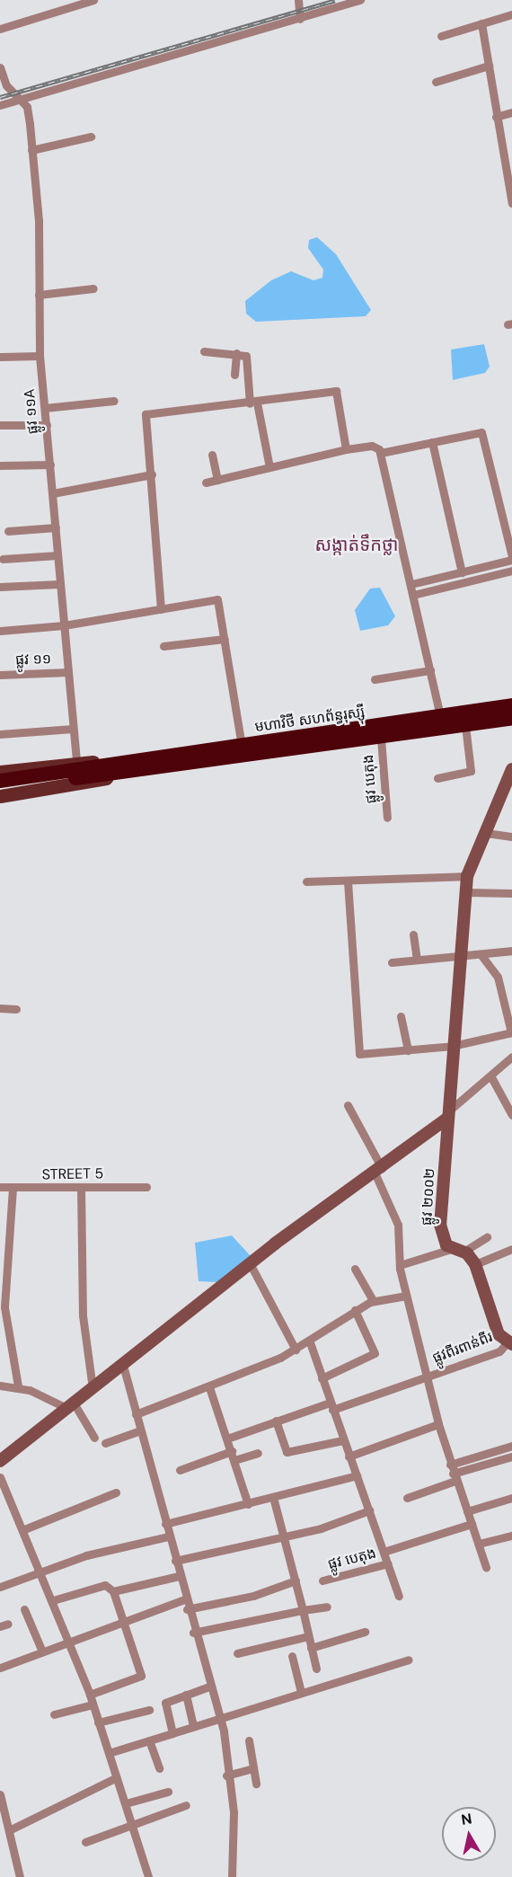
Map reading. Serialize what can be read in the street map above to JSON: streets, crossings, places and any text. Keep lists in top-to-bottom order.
{
  "streets": {
    "highway": ["មហាវិថី សហព័ន្ធរុស្ស៊ី"],
    "street": [
      "ផ្លូវ ១១A",
      "ផ្លូវ ១១",
      "ផ្លូវ បេតុង",
      "STREET 5",
      "ផ្លូវ ២០០២",
      "ផ្លូវពីរពាន់ពីរ"
    ]
  },
  "crossings": [
    ["ផ្លូវ ១១A", "ផ្លូវ ១១"],
    ["ផ្លូវ ១១A", "មហាវិថី សហព័ន្ធរុស្ស៊ី"],
    ["មហាវិថី សហព័ន្ធរុស្ស៊ី", "ផ្លូវ បេតុង"]
  ],
  "districts": ["សង្កាត់ទឹកថ្លា"],
  "north": "top"
}
